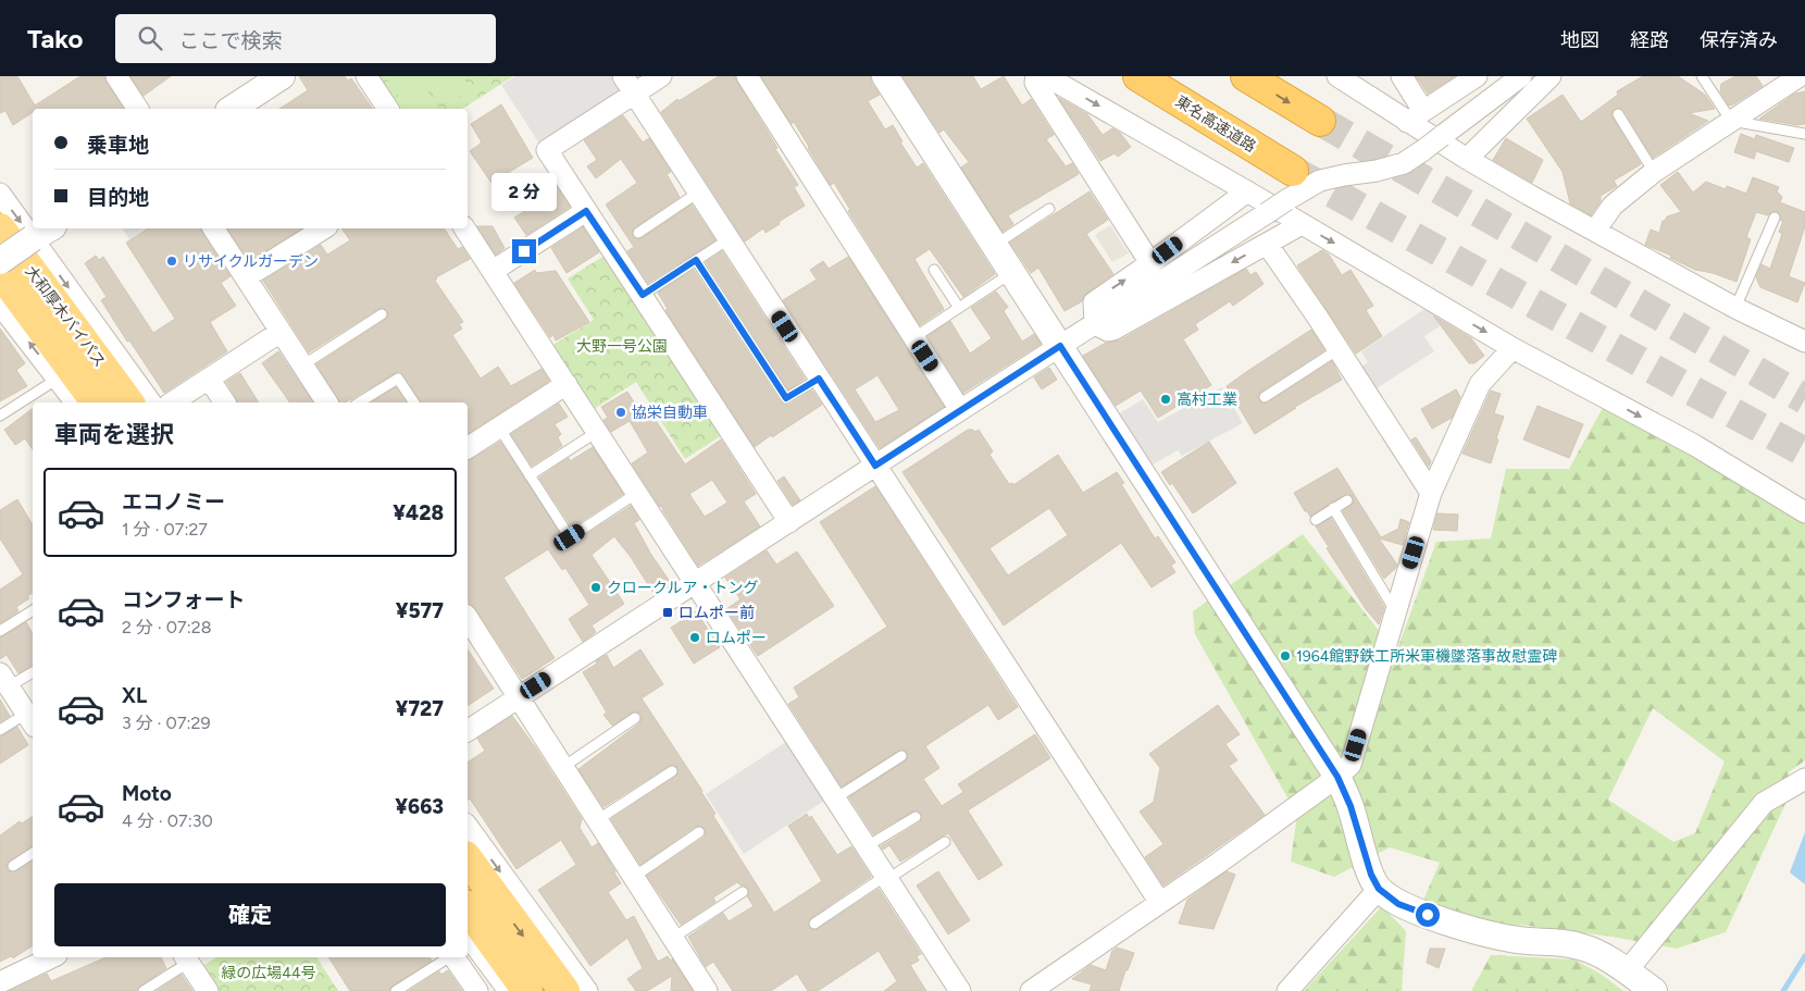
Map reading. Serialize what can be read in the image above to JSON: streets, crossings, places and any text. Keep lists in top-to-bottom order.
{
  "streets": {
    "highway": ["東名高速道路", "大和厚木バイパス"]
  },
  "parks": ["大野一号公園", "緑の広場44号"],
  "places": {
    "other": [
      "リサイクルガーデン",
      "高村工業",
      "協栄自動車",
      "クロークルア・トング",
      "ロムポー",
      "1964館野鉄工所米軍機墜落事故慰霊碑"
    ],
    "transit": ["ロムポー前"]
  },
  "page": {
    "header": "Tako",
    "search": "ここで検索",
    "nav": ["地図", "経路", "保存済み"],
    "banner": ["乗車地", "目的地"],
    "bubble": "2 分",
    "heading": "車両を選択",
    "list": [
      {
        "name": "エコノミー",
        "note": "1 分 · 07:27",
        "value": "¥428"
      },
      {
        "name": "コンフォート",
        "note": "2 分 · 07:28",
        "value": "¥577"
      },
      {
        "name": "XL",
        "note": "3 分 · 07:29",
        "value": "¥727"
      },
      {
        "name": "Moto",
        "note": "4 分 · 07:30",
        "value": "¥663"
      }
    ],
    "buttons": "確定"
  }
}
